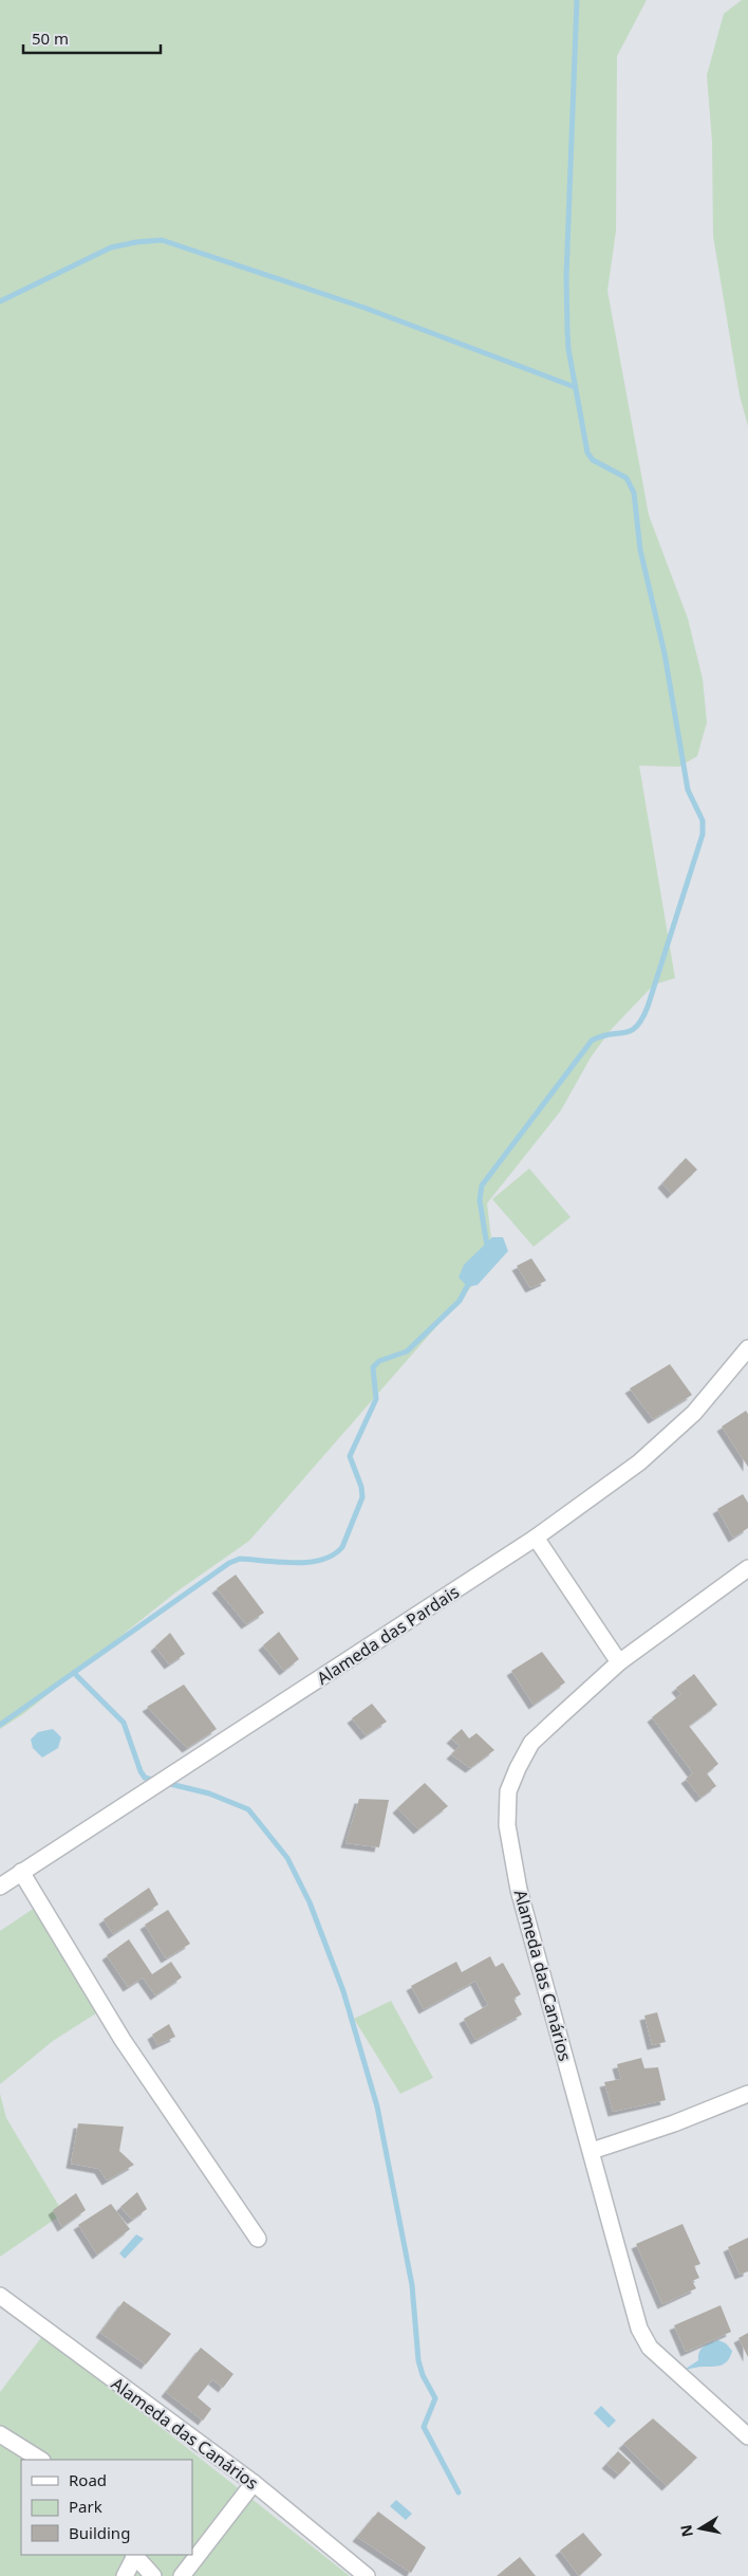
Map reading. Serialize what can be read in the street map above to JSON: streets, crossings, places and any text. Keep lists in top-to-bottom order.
{
  "streets": {
    "street": ["Alameda das Pardais", "Alameda das Canários"]
  },
  "legend": ["Road", "Park", "Building"],
  "scale_bar": "50 m",
  "north": "left"
}
